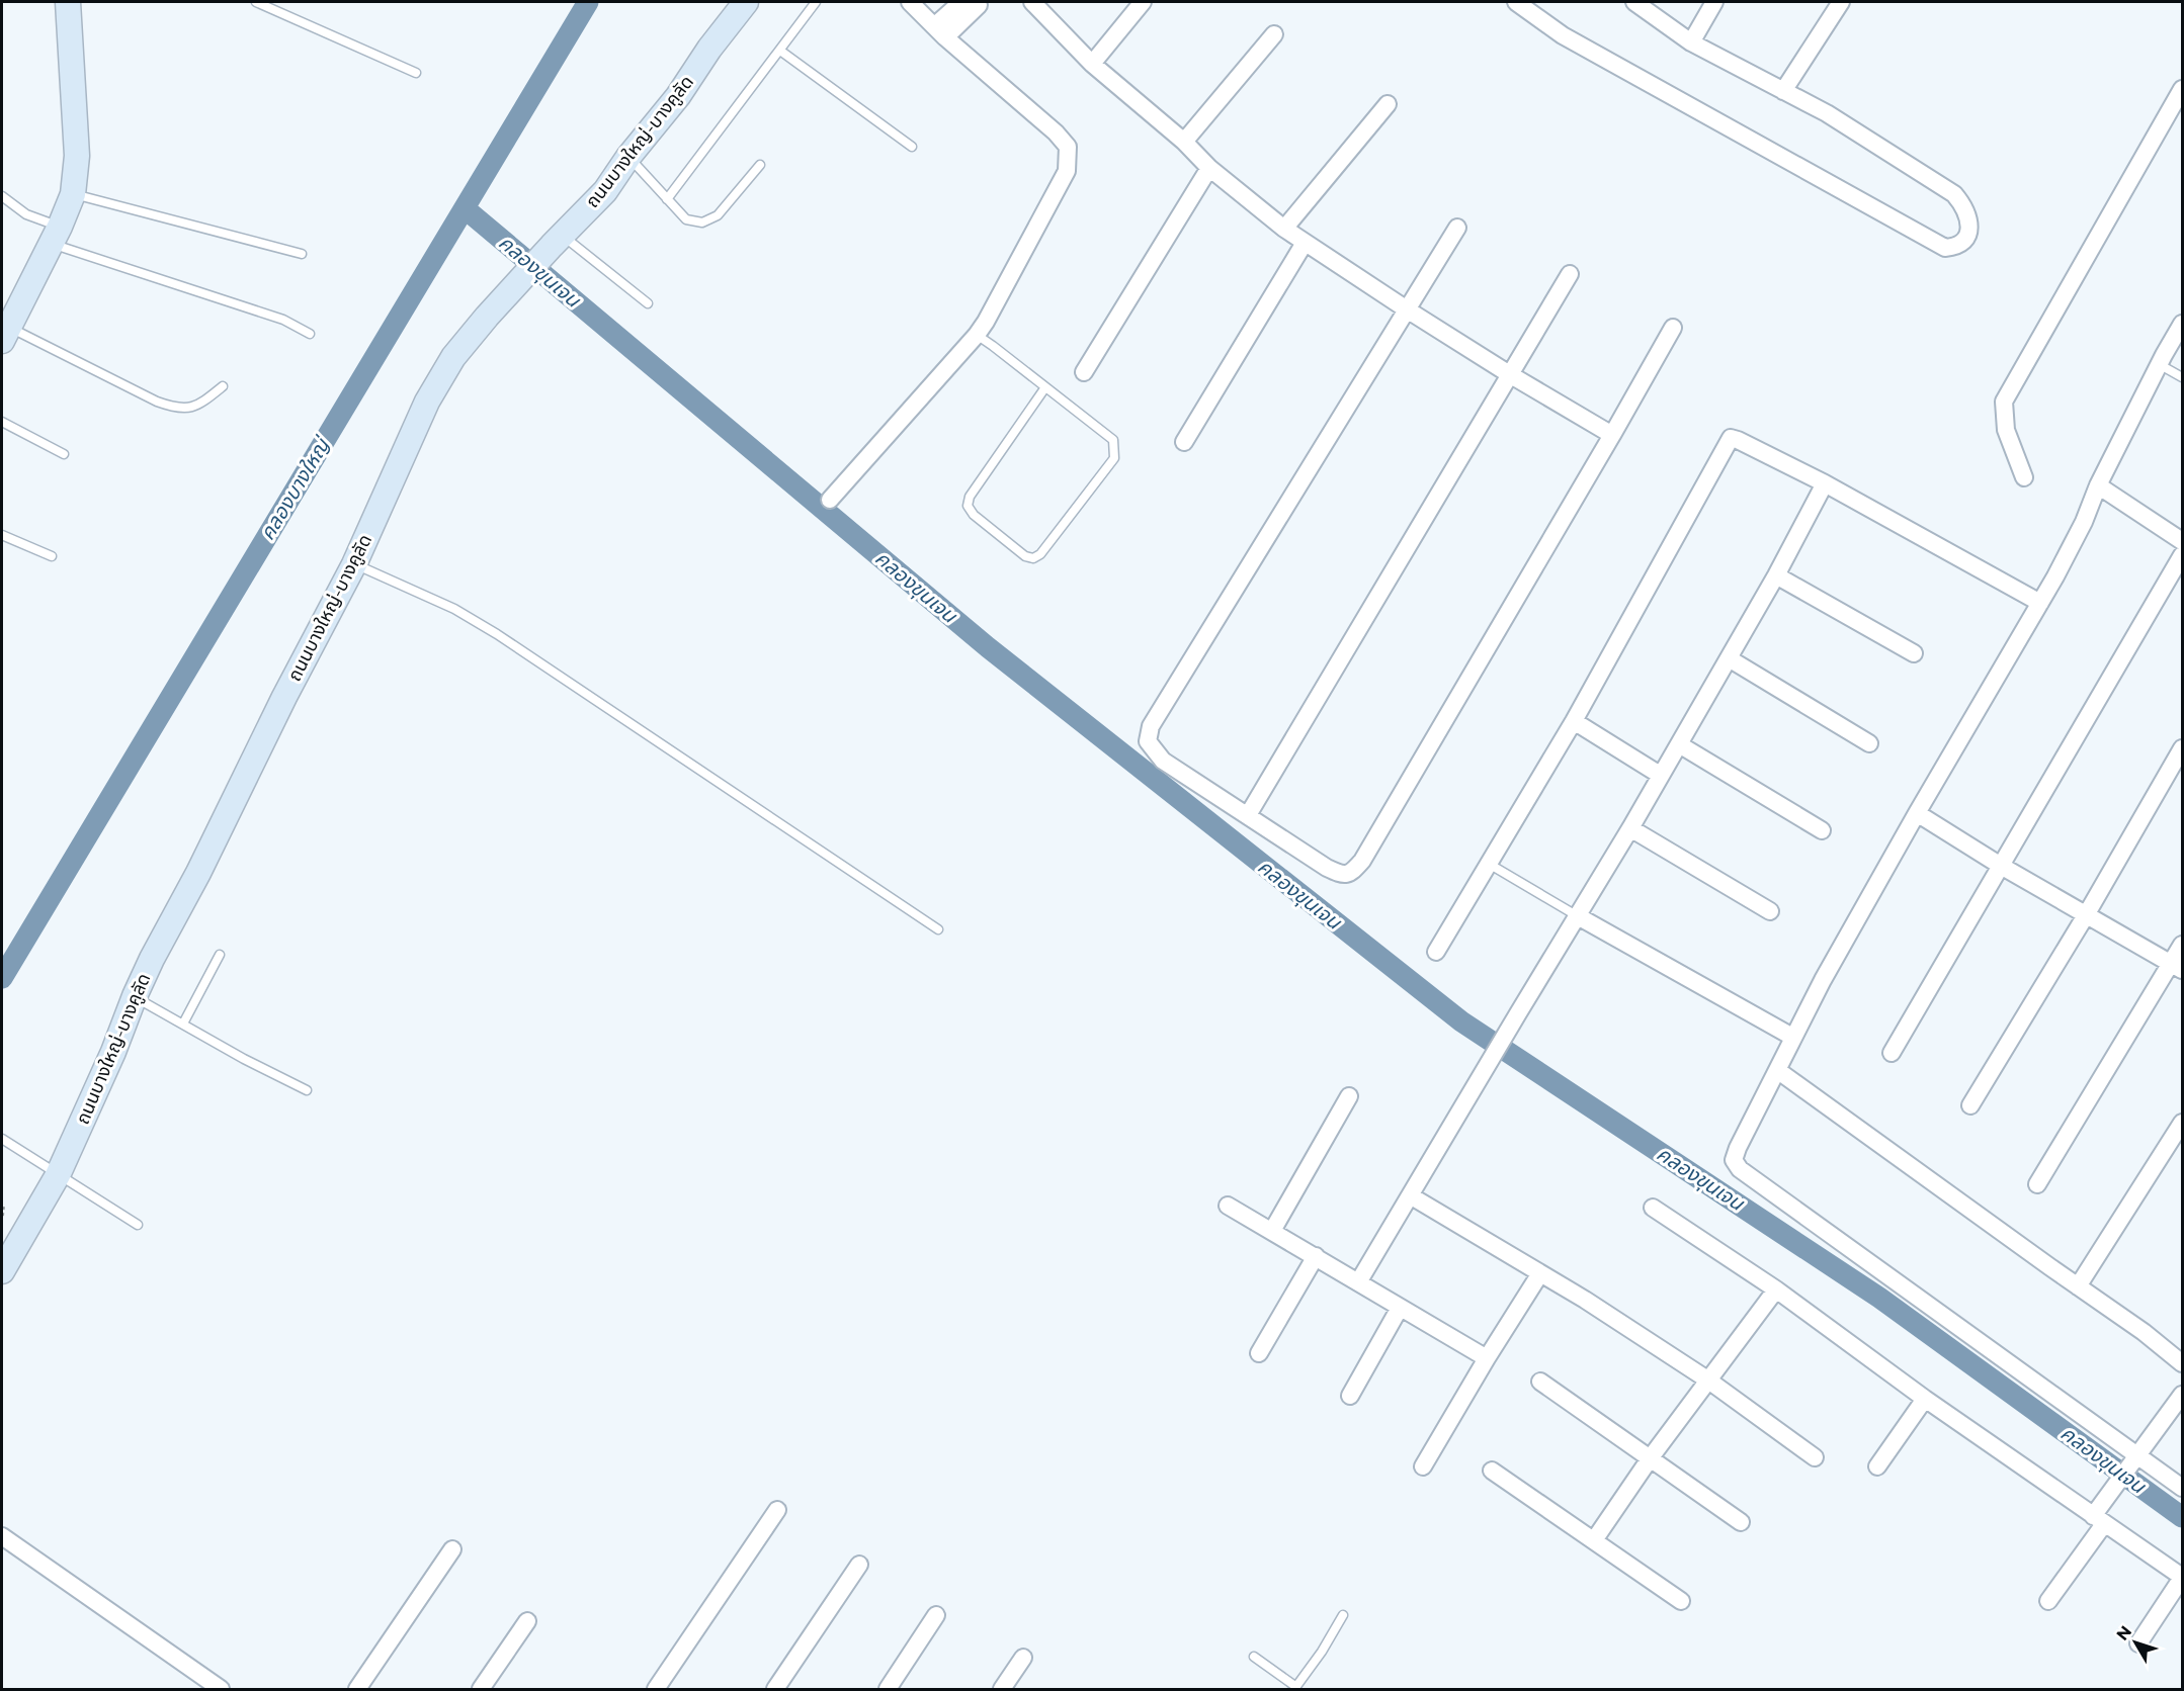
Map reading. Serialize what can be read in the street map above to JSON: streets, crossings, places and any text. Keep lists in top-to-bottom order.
{
  "streets": {
    "street": ["ถนนบางใหญ่-บางคูลัด"]
  },
  "water": ["คลองขุนเจน", "คลองบางใหญ่"],
  "north": "top left"
}
